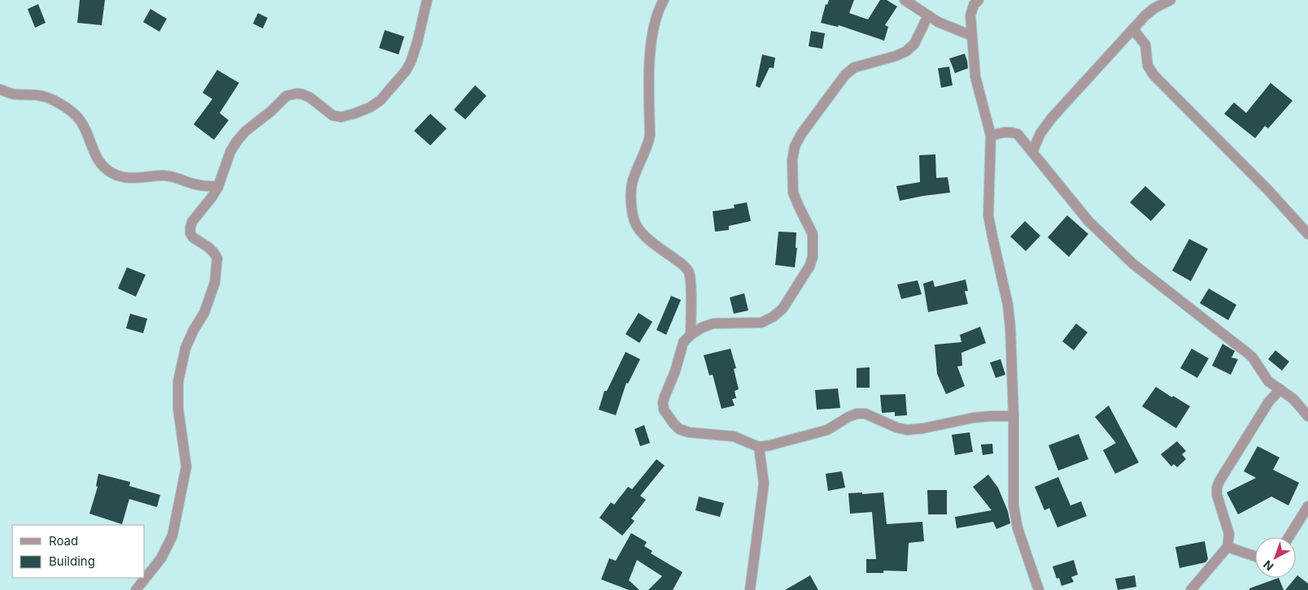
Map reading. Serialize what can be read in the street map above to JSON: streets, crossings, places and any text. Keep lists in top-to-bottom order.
{
  "legend": ["Road", "Building"],
  "north": "bottom left"
}
